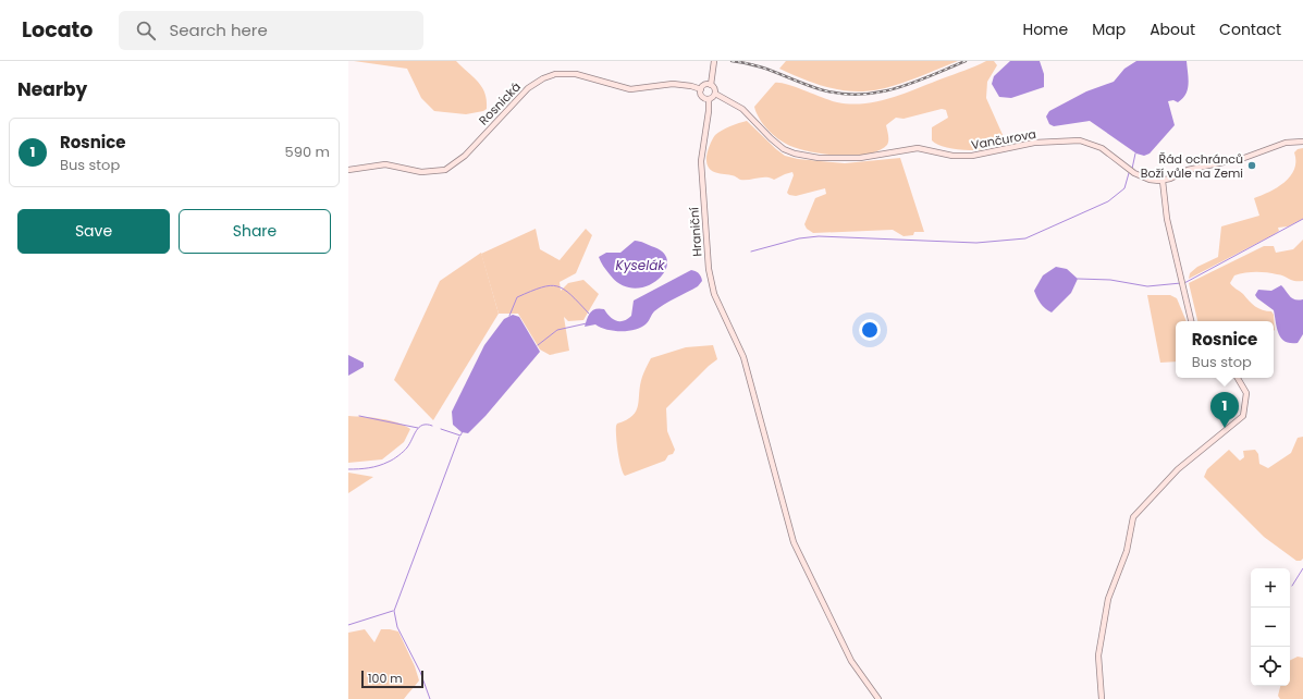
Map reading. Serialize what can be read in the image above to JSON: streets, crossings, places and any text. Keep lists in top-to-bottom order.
{
  "streets": {
    "street": ["Rosnická", "Vančurova", "Hraniční"]
  },
  "crossings": [
    ["Rosnická", "Vančurova"],
    ["Rosnická", "Hraniční"],
    ["Vančurova", "Hraniční"]
  ],
  "water": ["Kyselák"],
  "places": ["Řád ochránců Boží vůle na Zemi"],
  "scale_bar": "100 m",
  "page": {
    "header": "Locato",
    "search": "Search here",
    "nav": [
      "Home",
      "Map",
      "About",
      "Contact"
    ],
    "heading": "Nearby",
    "list": [
      {
        "mark": "1",
        "name": "Rosnice",
        "note": "Bus stop",
        "value": "590 m"
      }
    ],
    "buttons": ["Save", "Share"],
    "popup": ["Rosnice", "Bus stop"],
    "pins": "1",
    "map_buttons": ["+", "−"],
    "scale": "100 m"
  }
}
